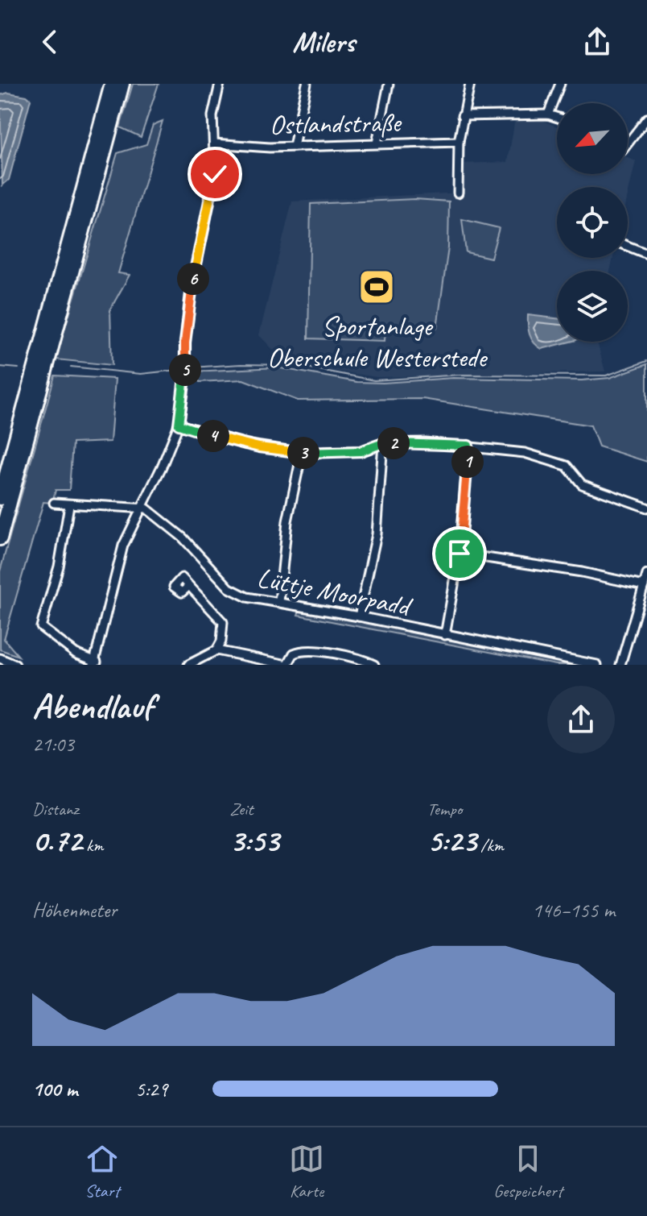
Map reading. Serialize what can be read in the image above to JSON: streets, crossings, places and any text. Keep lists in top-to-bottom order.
{
  "streets": {
    "street": ["Ostlandstraße", "Lüttje Moorpadd"]
  },
  "places": {
    "sports": ["Sportanlage Oberschule Westerstede"]
  },
  "north": "bottom left",
  "page": {
    "header": "Milers",
    "pins": [
      "6",
      "5",
      "4",
      "2",
      "3",
      "1"
    ],
    "heading": ["Abendlauf", "21:03"],
    "stats": [
      ["Distanz", "0.72 km"],
      ["Zeit", "3:53"],
      ["Tempo", "5:23 /km"]
    ],
    "chart": ["Höhenmeter", "146–155 m"],
    "list": [
      {
        "name": "100 m",
        "note": "5:29"
      }
    ],
    "tabs": ["Start", "Karte", "Gespeichert"]
  }
}
